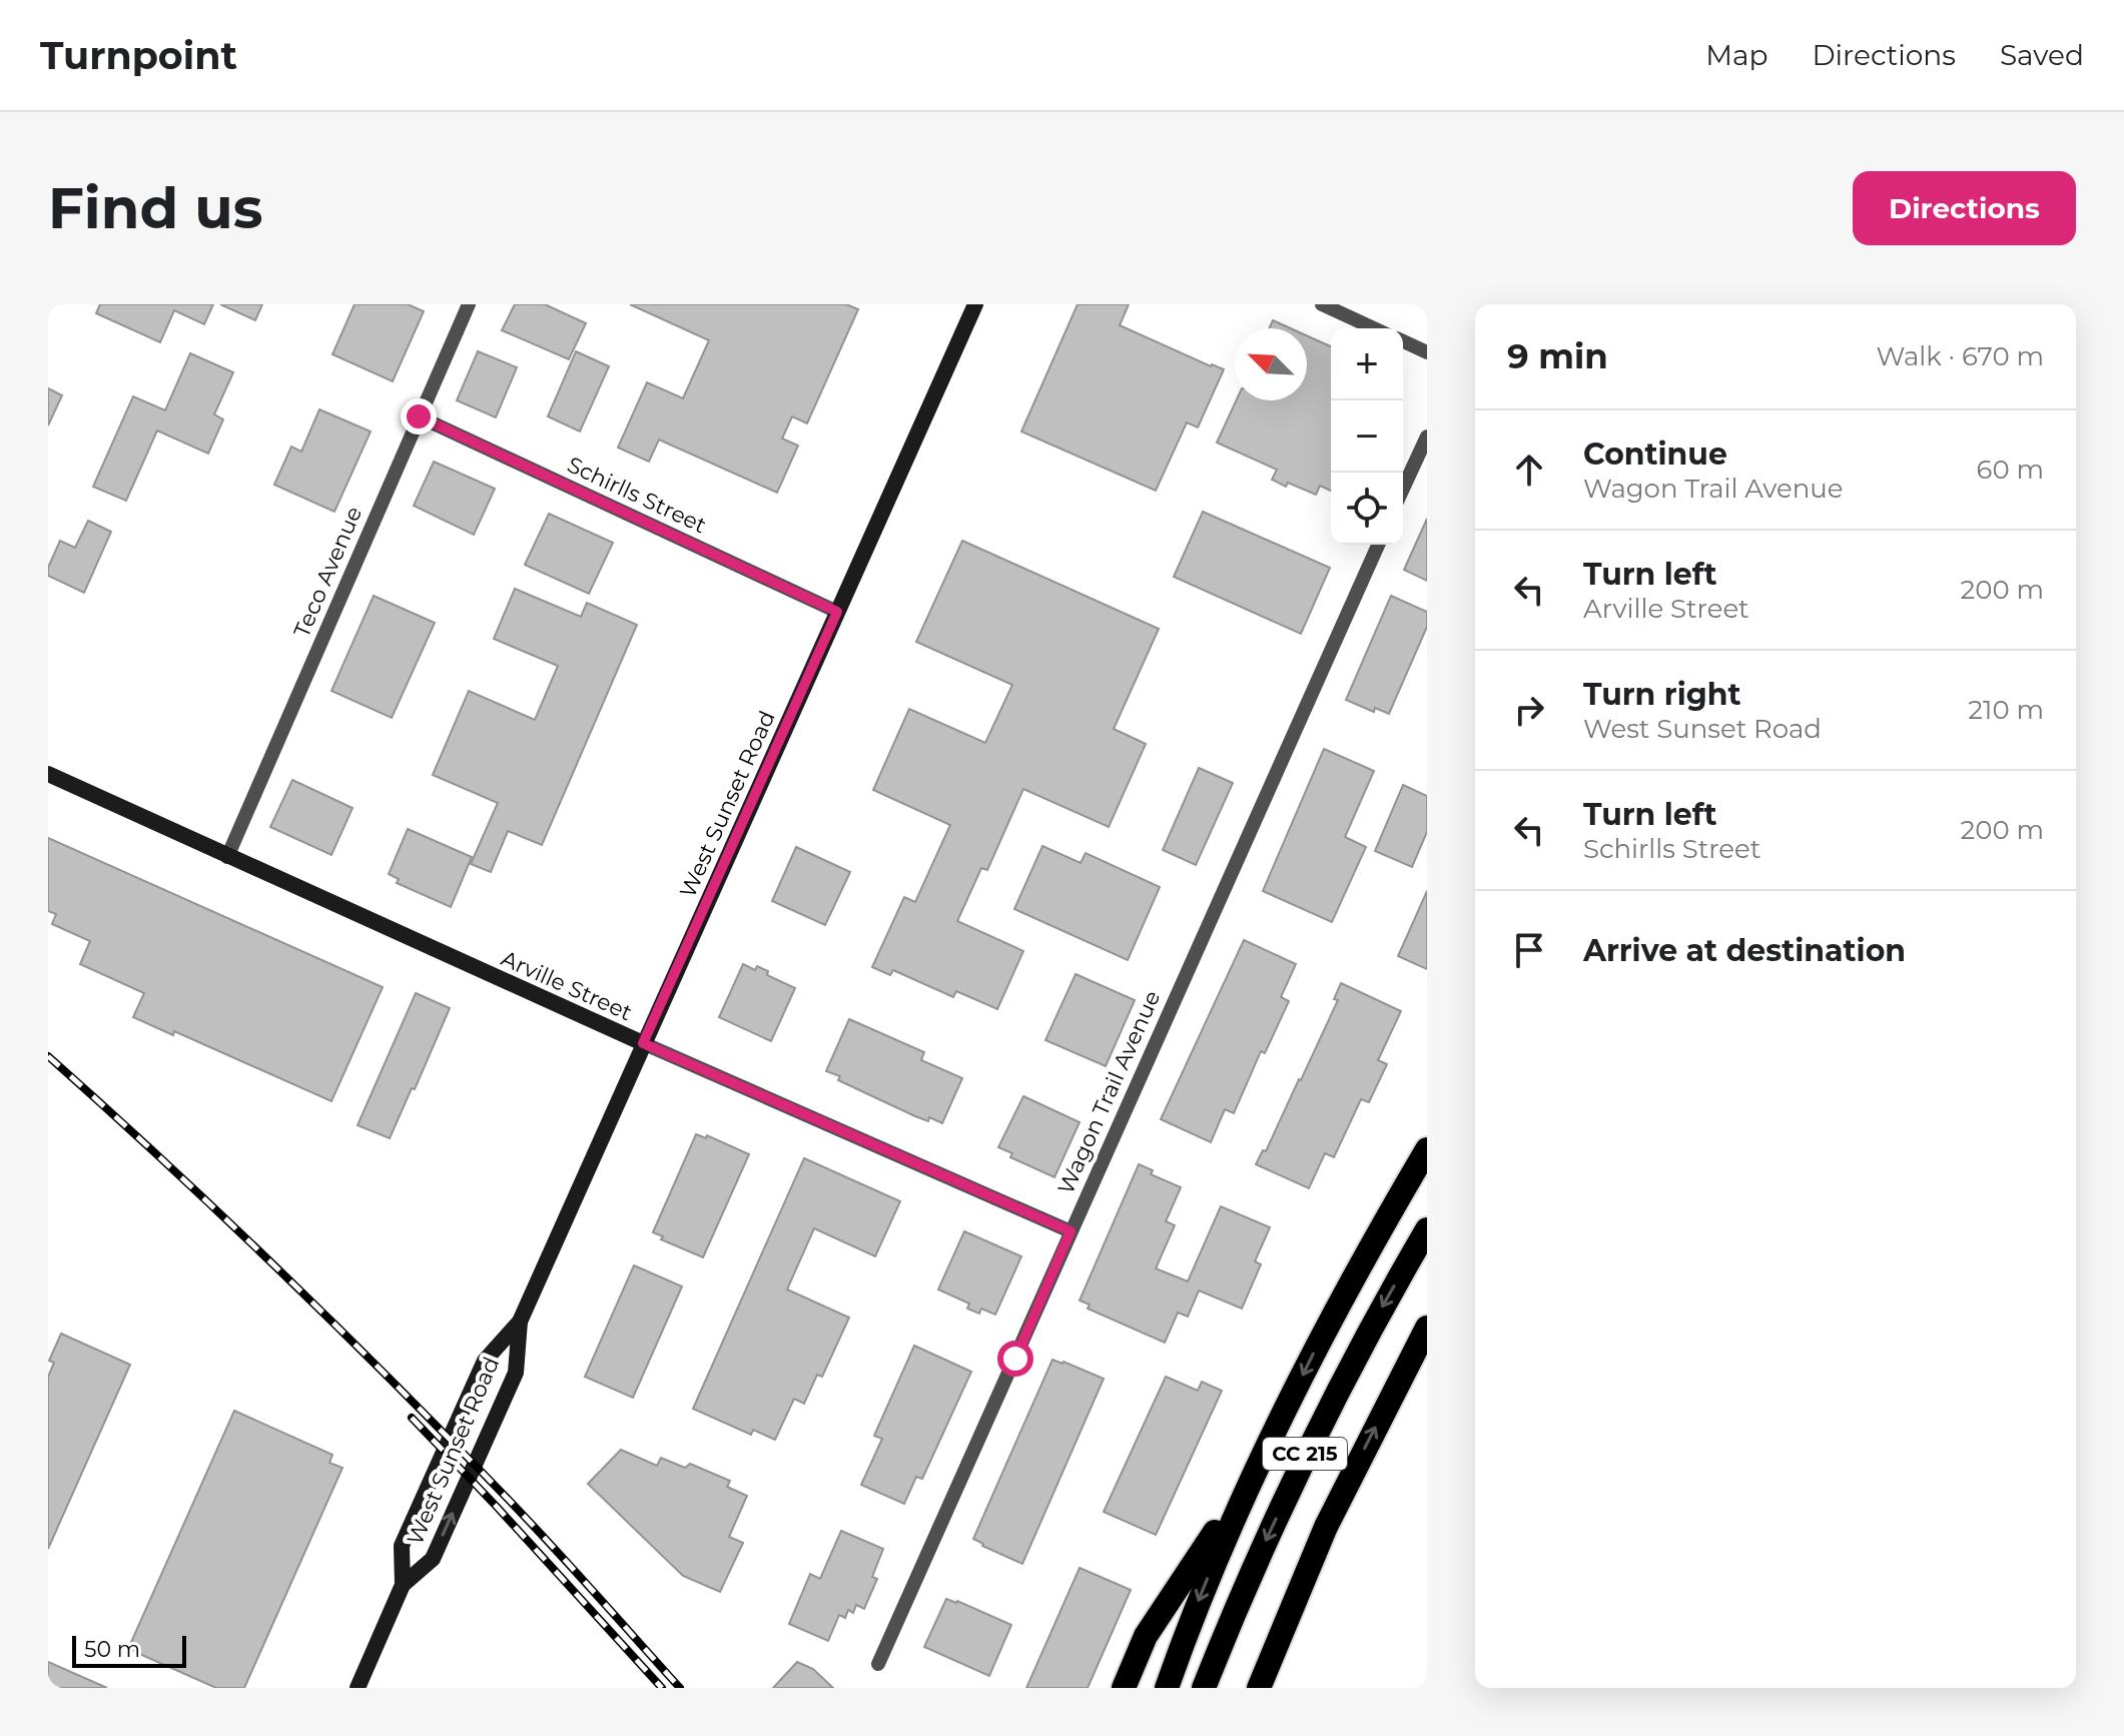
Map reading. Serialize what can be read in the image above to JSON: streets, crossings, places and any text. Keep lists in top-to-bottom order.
{
  "streets": {
    "highway": ["CC 215"],
    "main road": ["West Sunset Road", "Arville Street"],
    "street": ["Schirlls Street", "Teco Avenue", "Wagon Trail Avenue"]
  },
  "crossings": [
    ["Schirlls Street", "Teco Avenue"],
    ["Schirlls Street", "West Sunset Road"],
    ["Teco Avenue", "Arville Street"],
    ["West Sunset Road", "Arville Street"],
    ["Arville Street", "Wagon Trail Avenue"]
  ],
  "scale_bar": "50 m",
  "north": "top left",
  "page": {
    "header": "Turnpoint",
    "nav": ["Map", "Directions", "Saved"],
    "buttons": "Directions",
    "title": "Find us",
    "heading": ["9 min", "Walk · 670 m"],
    "map_buttons": ["+", "−"],
    "list": [
      ["Continue", "Wagon Trail Avenue", "60 m"],
      ["Turn left", "Arville Street", "200 m"],
      ["Turn right", "West Sunset Road", "210 m"],
      ["Turn left", "Schirlls Street", "200 m"],
      "Arrive at destination"
    ],
    "scale": "50 m"
  }
}
